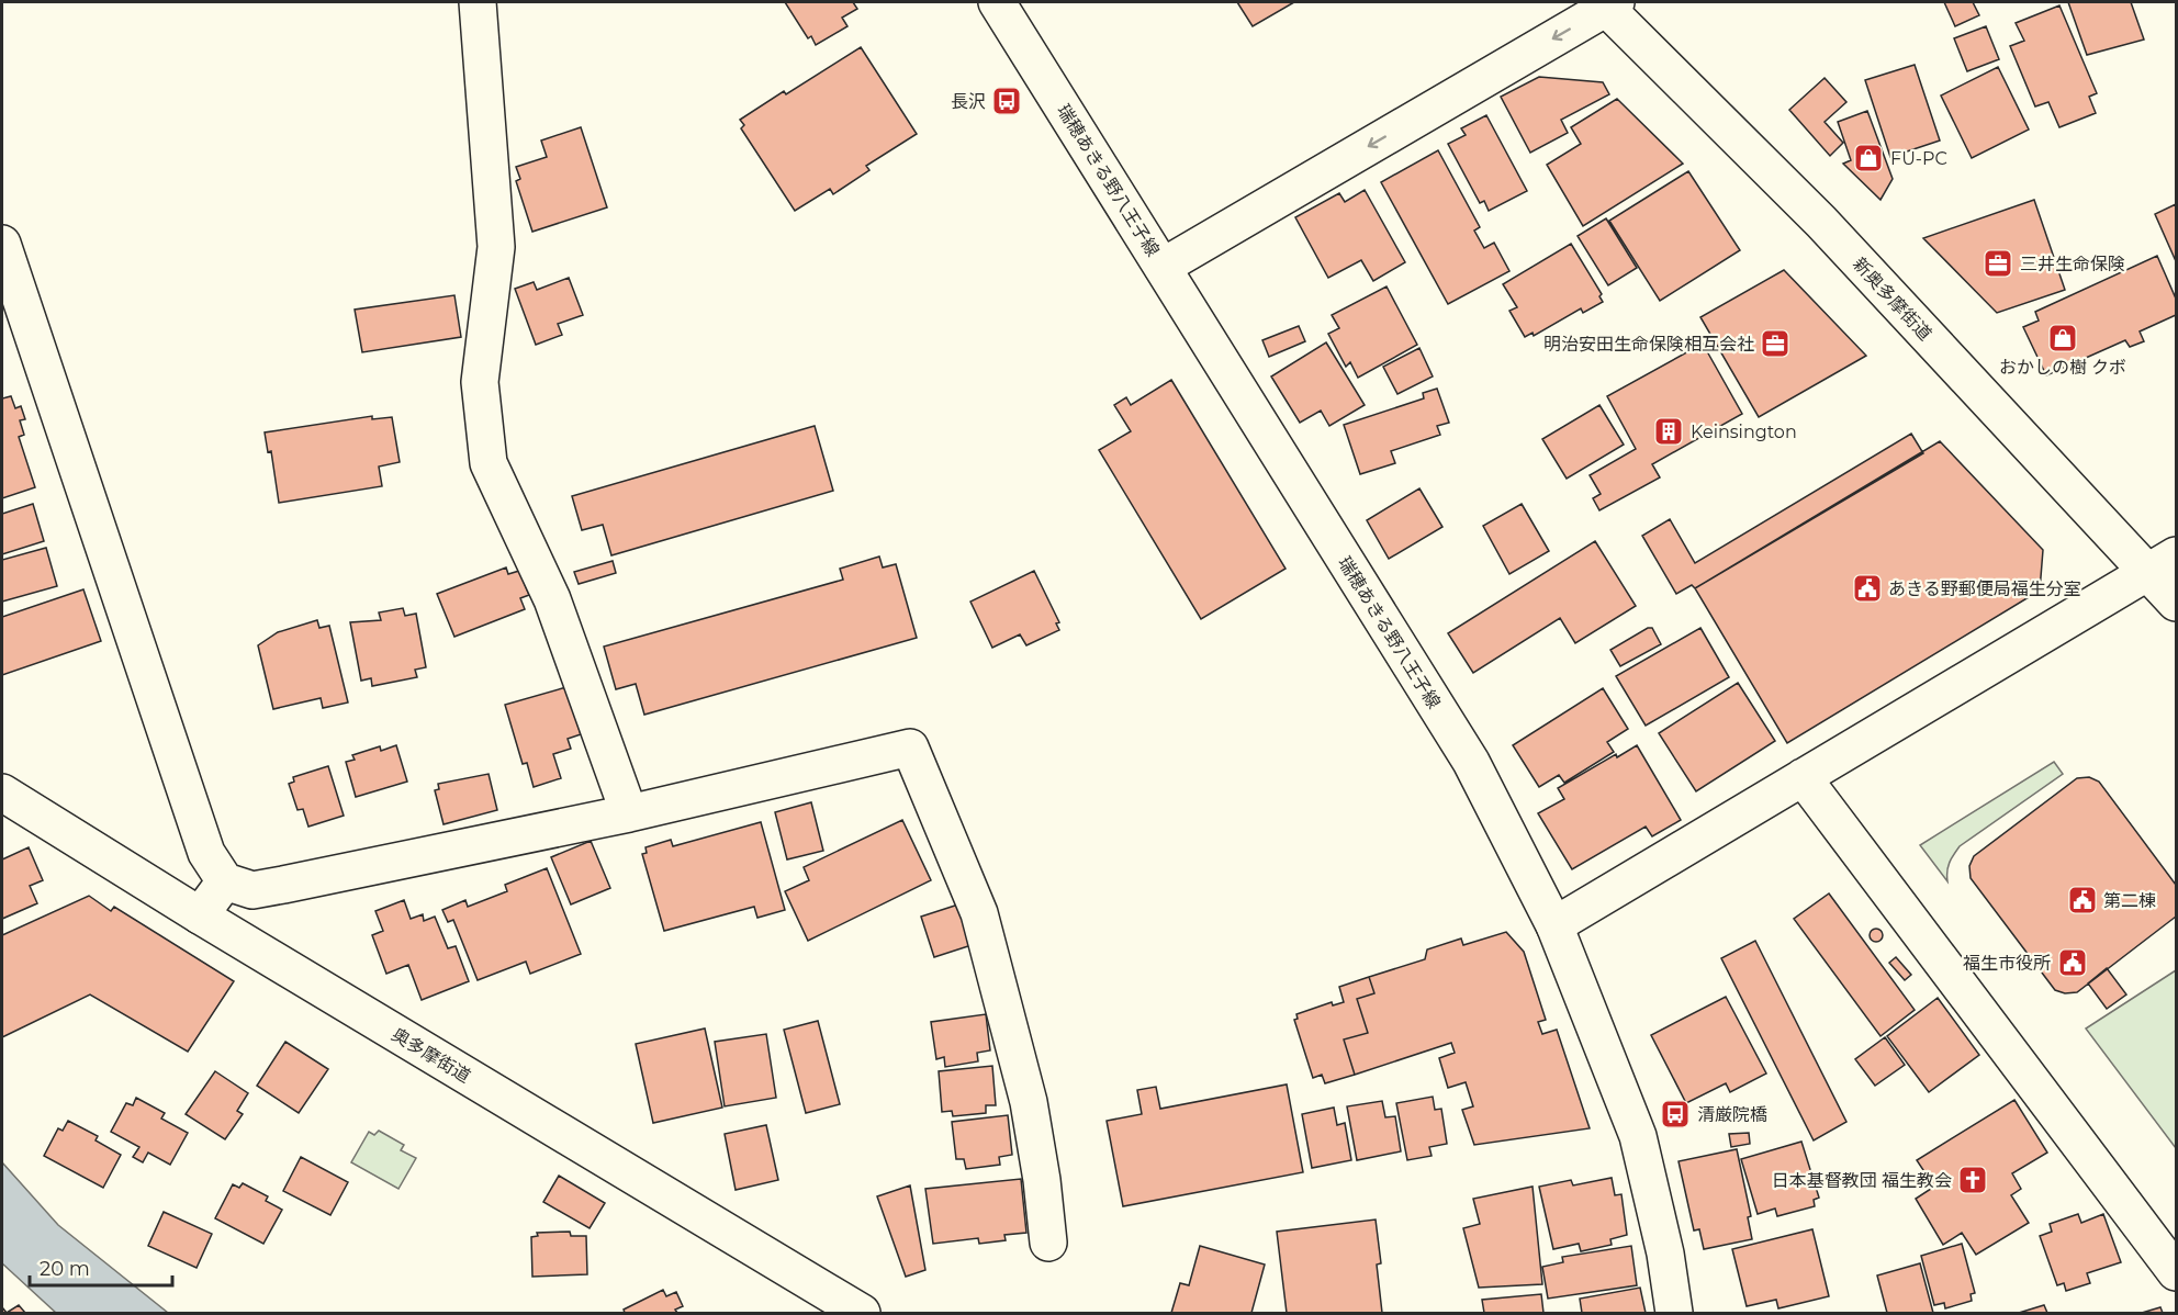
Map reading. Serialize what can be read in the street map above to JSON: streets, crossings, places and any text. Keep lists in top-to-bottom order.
{
  "streets": {
    "street": ["瑞穂あきる野八王子線", "新奥多摩街道", "奥多摩街道"]
  },
  "places": {
    "bus stop": ["長沢", "清厳院橋"],
    "shop": ["FU-PC", "おかしの樹 クボ"],
    "office": ["三井生命保険", "明治安田生命保険相互会社"],
    "building": ["Keinsington"],
    "public building": ["あきる野郵便局福生分室", "第二棟", "福生市役所"],
    "church": ["日本基督教団 福生教会"]
  },
  "scale_bar": "20 m"
}
